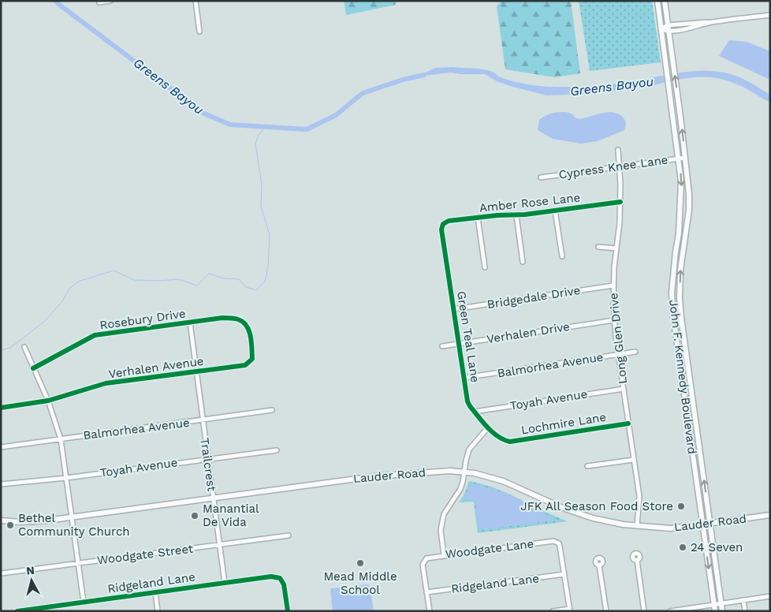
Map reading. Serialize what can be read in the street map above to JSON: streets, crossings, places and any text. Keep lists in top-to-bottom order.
{
  "streets": {
    "main road": ["John F. Kennedy Boulevard", "Lauder Road"],
    "street": [
      "Cypress Knee Lane",
      "Amber Rose Lane",
      "Bridgedale Drive",
      "Rosebury Drive",
      "Verhalen Drive",
      "Green Teal Lane",
      "Long Glen Drive",
      "Balmorhea Avenue",
      "Verhalen Avenue",
      "Toyah Avenue",
      "Lochmire Lane",
      "Trailcrest",
      "Woodgate Lane",
      "Woodgate Street",
      "Ridgeland Lane"
    ]
  },
  "crossings": [
    ["Cypress Knee Lane", "Long Glen Drive"],
    ["Cypress Knee Lane", "John F. Kennedy Boulevard"],
    ["Amber Rose Lane", "Green Teal Lane"],
    ["Amber Rose Lane", "Long Glen Drive"],
    ["Bridgedale Drive", "Green Teal Lane"],
    ["Bridgedale Drive", "Long Glen Drive"],
    ["Rosebury Drive", "Verhalen Avenue"],
    ["Rosebury Drive", "Trailcrest"],
    ["Verhalen Drive", "Green Teal Lane"],
    ["Verhalen Drive", "Long Glen Drive"],
    ["Green Teal Lane", "Balmorhea Avenue"],
    ["Green Teal Lane", "Toyah Avenue"],
    ["Green Teal Lane", "Lochmire Lane"],
    ["Long Glen Drive", "Balmorhea Avenue"],
    ["Long Glen Drive", "Toyah Avenue"],
    ["Long Glen Drive", "Lochmire Lane"],
    ["Long Glen Drive", "Lauder Road"],
    ["Balmorhea Avenue", "Trailcrest"],
    ["Verhalen Avenue", "Trailcrest"],
    ["John F. Kennedy Boulevard", "Lauder Road"],
    ["Toyah Avenue", "Trailcrest"],
    ["Trailcrest", "Lauder Road"],
    ["Trailcrest", "Woodgate Street"],
    ["Trailcrest", "Ridgeland Lane"],
    ["Woodgate Lane", "Ridgeland Lane"]
  ],
  "water": ["Greens Bayou"],
  "places": [
    "JFK All Season Food Store",
    "Manantial De Vida",
    "Bethel Community Church",
    "24 Seven",
    "Mead Middle School"
  ],
  "north": "top"
}
